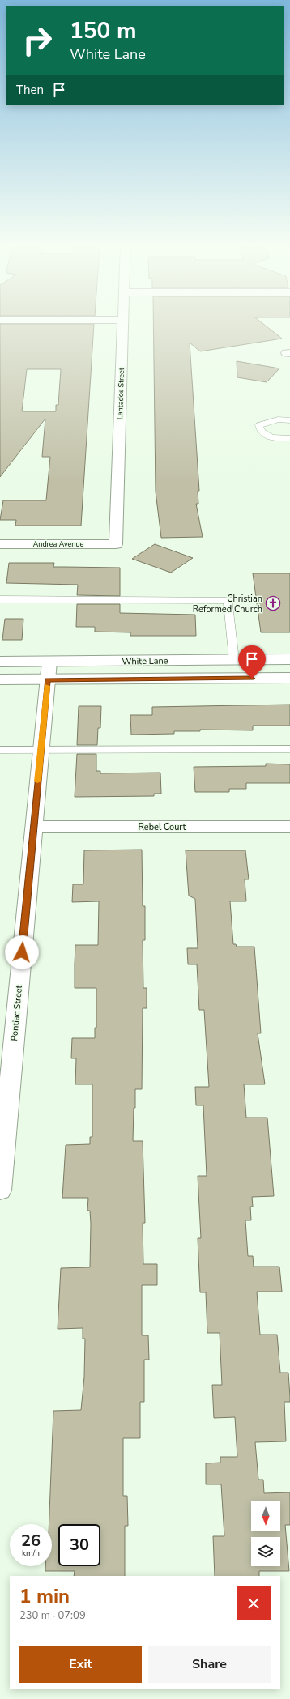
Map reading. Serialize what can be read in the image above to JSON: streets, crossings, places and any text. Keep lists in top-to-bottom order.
{
  "streets": {
    "street": [
      "Lantados Street",
      "Andrea Avenue",
      "White Lane",
      "Rebel Court",
      "Pontiac Street"
    ]
  },
  "crossings": [
    ["Lantados Street", "Andrea Avenue"],
    ["White Lane", "Pontiac Street"],
    ["Rebel Court", "Pontiac Street"]
  ],
  "places": {
    "church": ["Christian Reformed Church"]
  },
  "north": "bottom",
  "page": {
    "turn": ["150 m", "White Lane"],
    "then": "Then",
    "speed": "26 km/h",
    "limit": "30",
    "heading": ["1 min", "230 m · 07:09"],
    "buttons": ["Exit", "Share"]
  }
}
